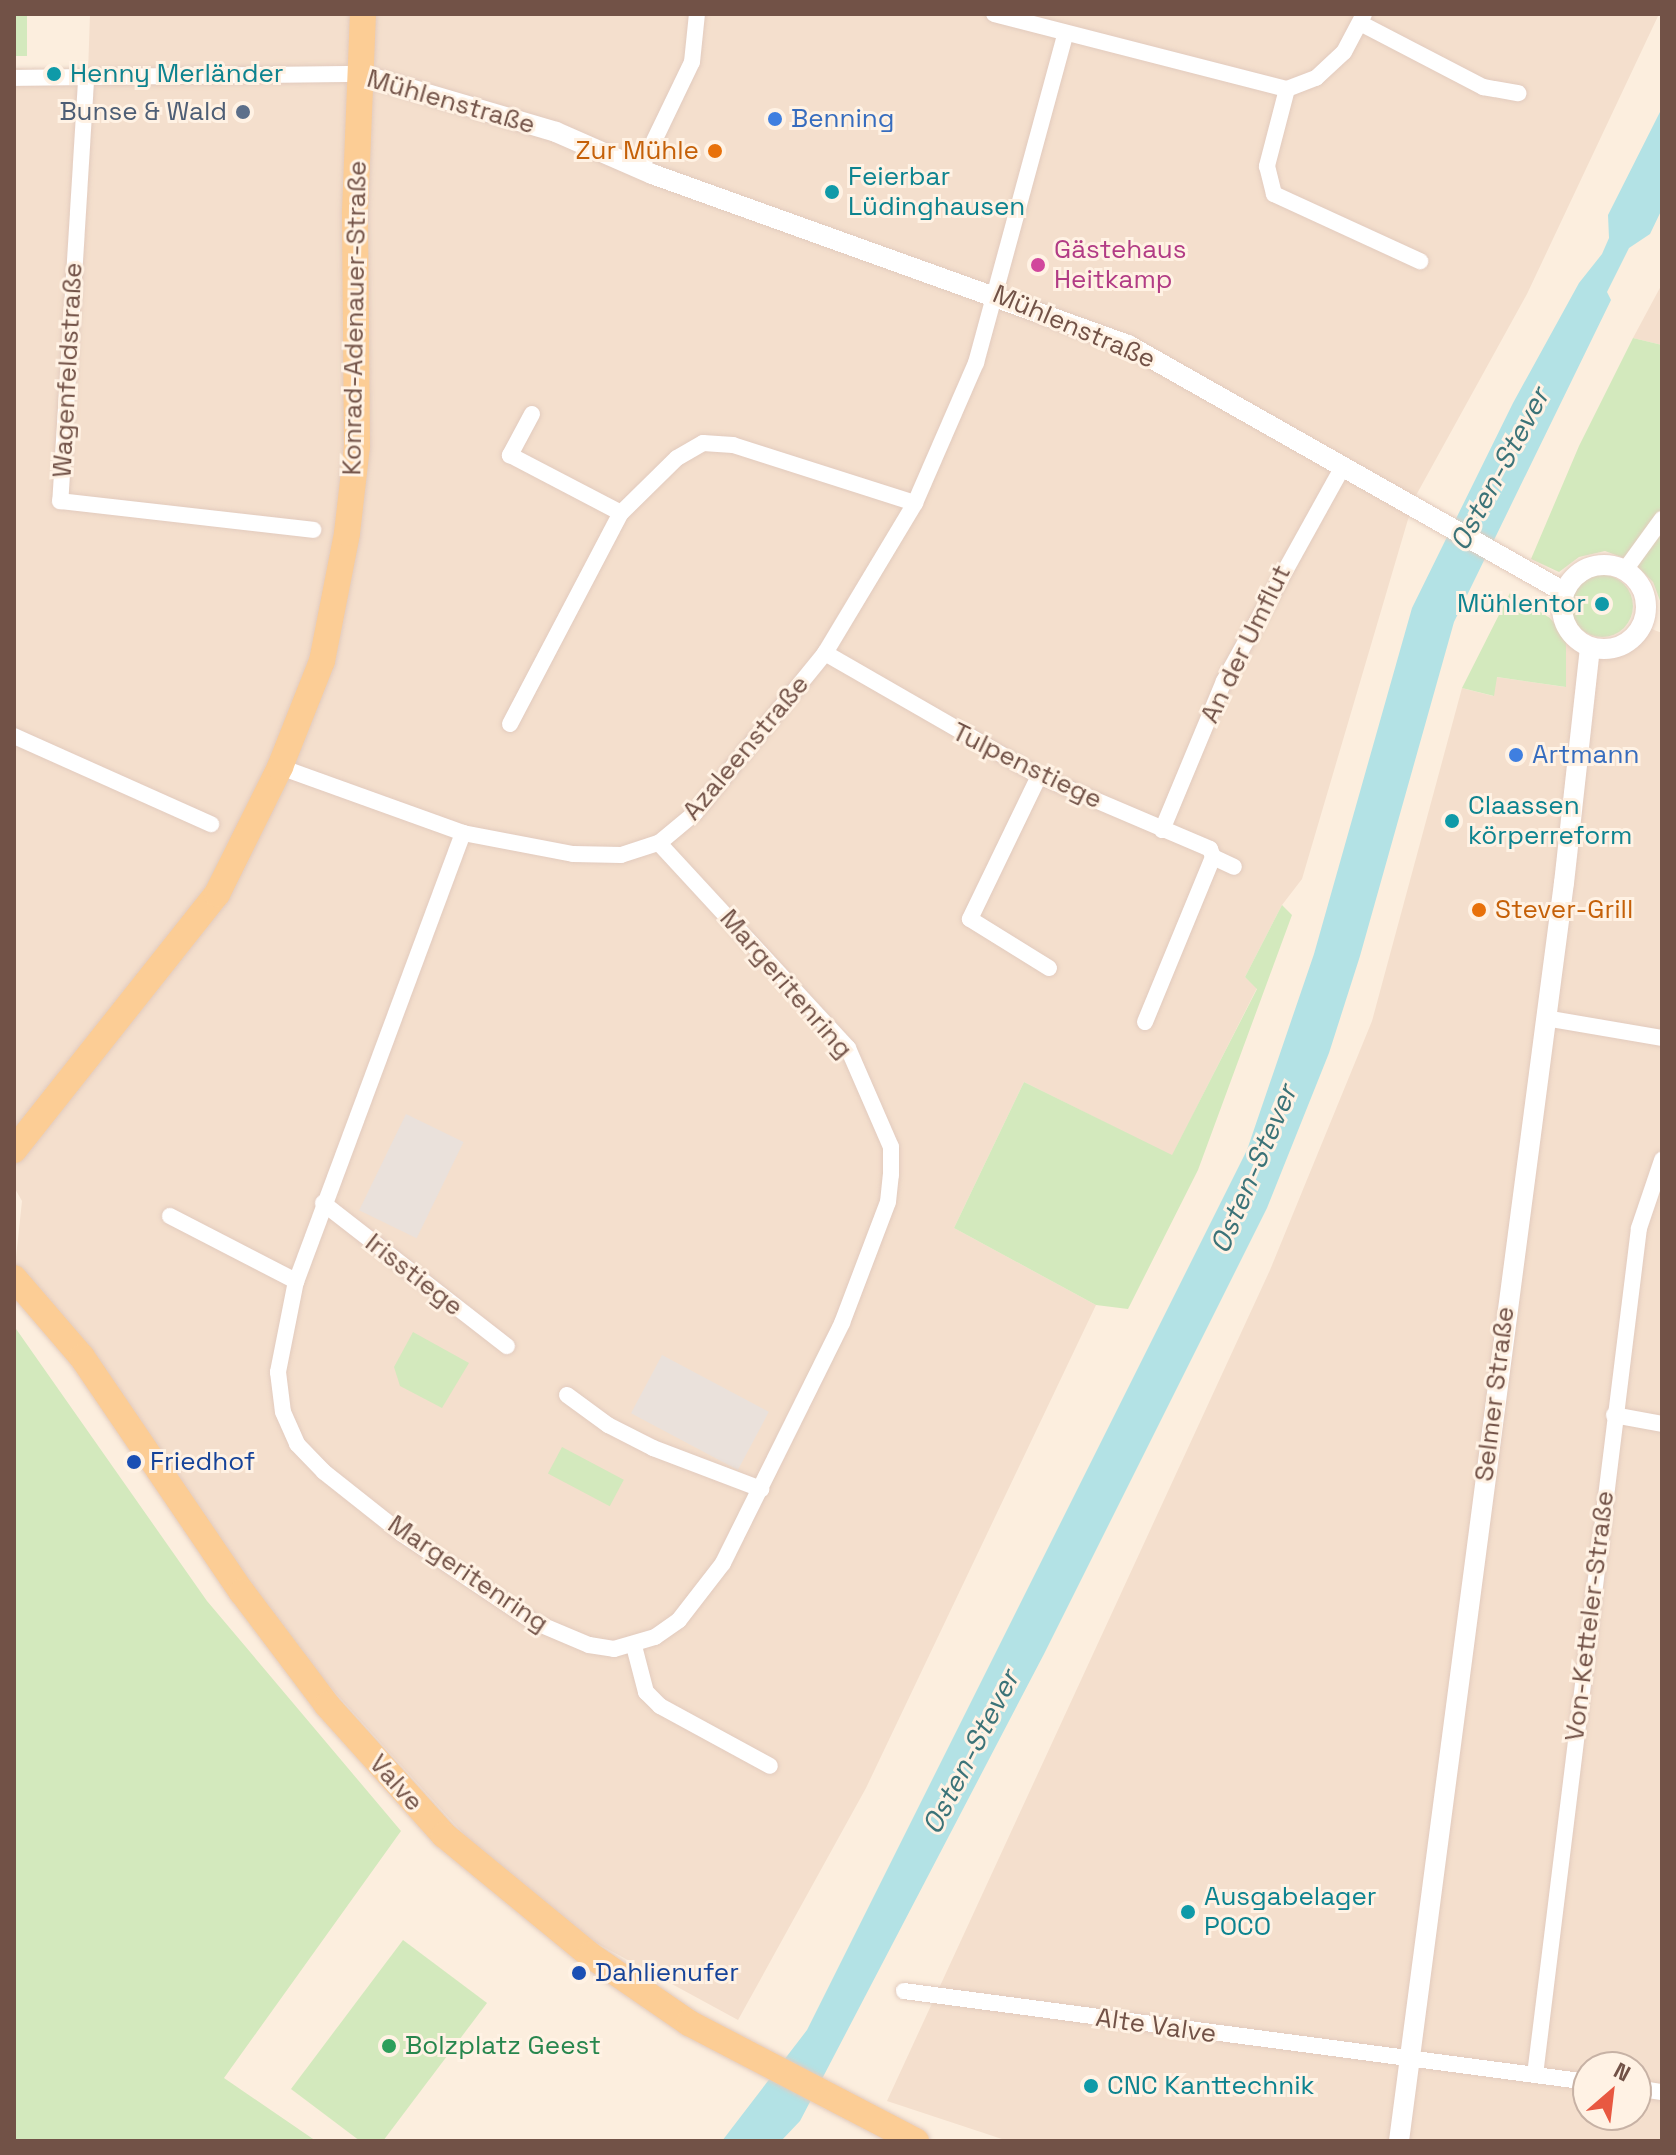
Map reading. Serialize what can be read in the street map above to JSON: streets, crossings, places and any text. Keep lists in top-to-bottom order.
{
  "streets": {
    "main road": ["Konrad-Adenauer-Straße", "Valve"],
    "street": [
      "Mühlenstraße",
      "Wagenfeldstraße",
      "An der Umflut",
      "Azaleenstraße",
      "Tulpenstiege",
      "Margeritenring",
      "Irisstiege",
      "Selmer Straße",
      "Von-Ketteler-Straße",
      "Alte Valve"
    ]
  },
  "crossings": [
    ["Mühlenstraße", "Konrad-Adenauer-Straße"],
    ["Mühlenstraße", "Wagenfeldstraße"],
    ["Mühlenstraße", "An der Umflut"],
    ["Mühlenstraße", "Azaleenstraße"],
    ["Mühlenstraße", "Selmer Straße"],
    ["Konrad-Adenauer-Straße", "Azaleenstraße"],
    ["An der Umflut", "Tulpenstiege"],
    ["Azaleenstraße", "Tulpenstiege"],
    ["Azaleenstraße", "Margeritenring"],
    ["Margeritenring", "Irisstiege"],
    ["Selmer Straße", "Alte Valve"],
    ["Von-Ketteler-Straße", "Alte Valve"]
  ],
  "water": ["Osten-Stever"],
  "places": [
    "Henny Merländer",
    "Bunse & Wald",
    "Benning",
    "Zur Mühle",
    "Feierbar Lüdinghausen",
    "Gästehaus Heitkamp",
    "Mühlentor",
    "Artmann",
    "Claassen körperreform",
    "Stever-Grill",
    "Friedhof",
    "Ausgabelager POCO",
    "Dahlienufer",
    "Bolzplatz Geest",
    "CNC Kanttechnik"
  ],
  "north": "top right"
}
